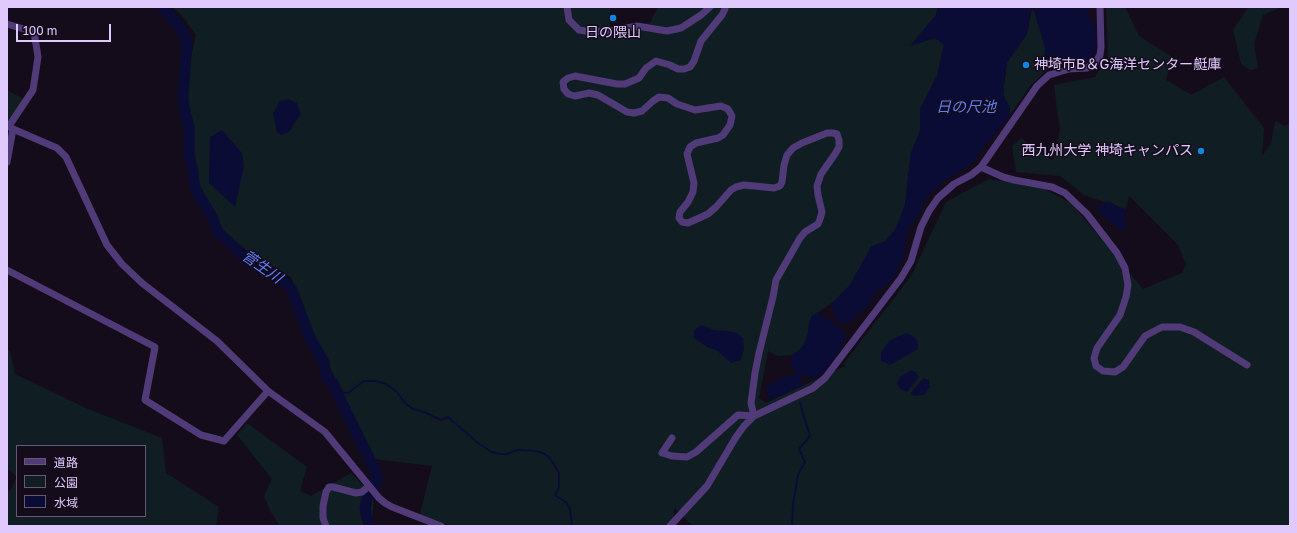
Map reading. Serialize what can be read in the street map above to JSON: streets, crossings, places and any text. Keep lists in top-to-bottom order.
{
  "water": ["日の尺池", "菅生川"],
  "places": ["日の隈山", "神埼市B＆G海洋センター艇庫", "西九州大学 神埼キャンパス"],
  "legend": ["道路", "公園", "水域"],
  "scale_bar": "100 m"
}
